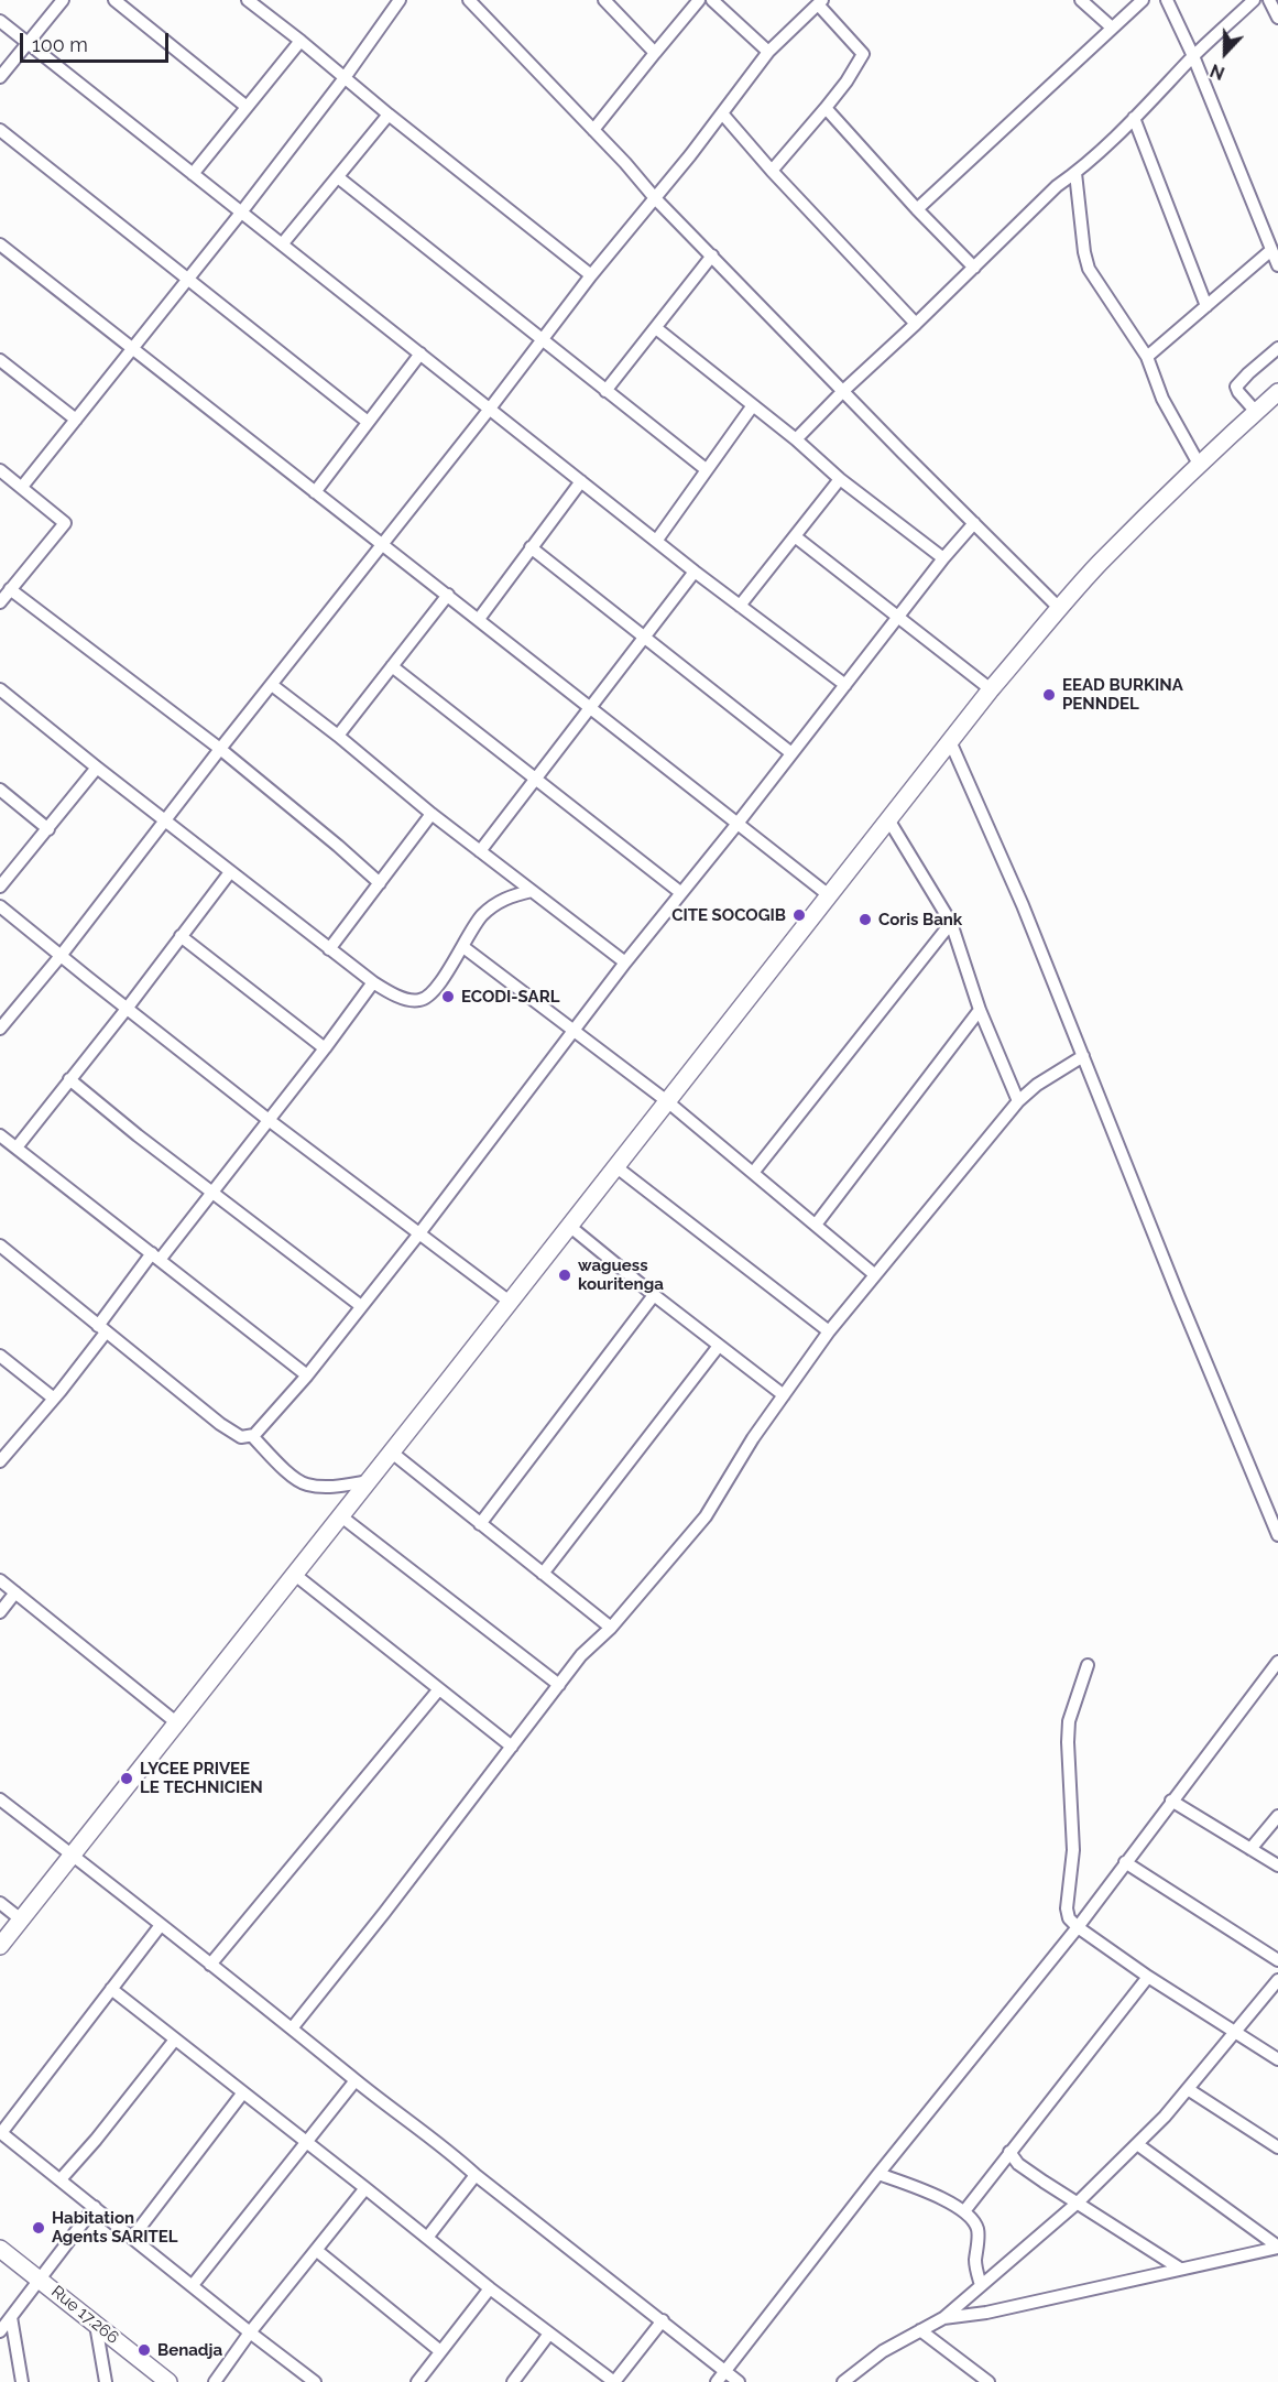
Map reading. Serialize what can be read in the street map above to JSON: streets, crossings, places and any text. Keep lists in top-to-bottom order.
{
  "streets": {
    "street": ["Rue 17.266"]
  },
  "places": [
    "EEAD BURKINA PENNDEL",
    "CITE SOCOGIB",
    "Coris Bank",
    "ECODI-SARL",
    "waguess kouritenga",
    "LYCEE PRIVEE LE TECHNICIEN",
    "Habitation Agents SARITEL",
    "Benadja"
  ],
  "scale_bar": "100 m",
  "north": "bottom"
}
